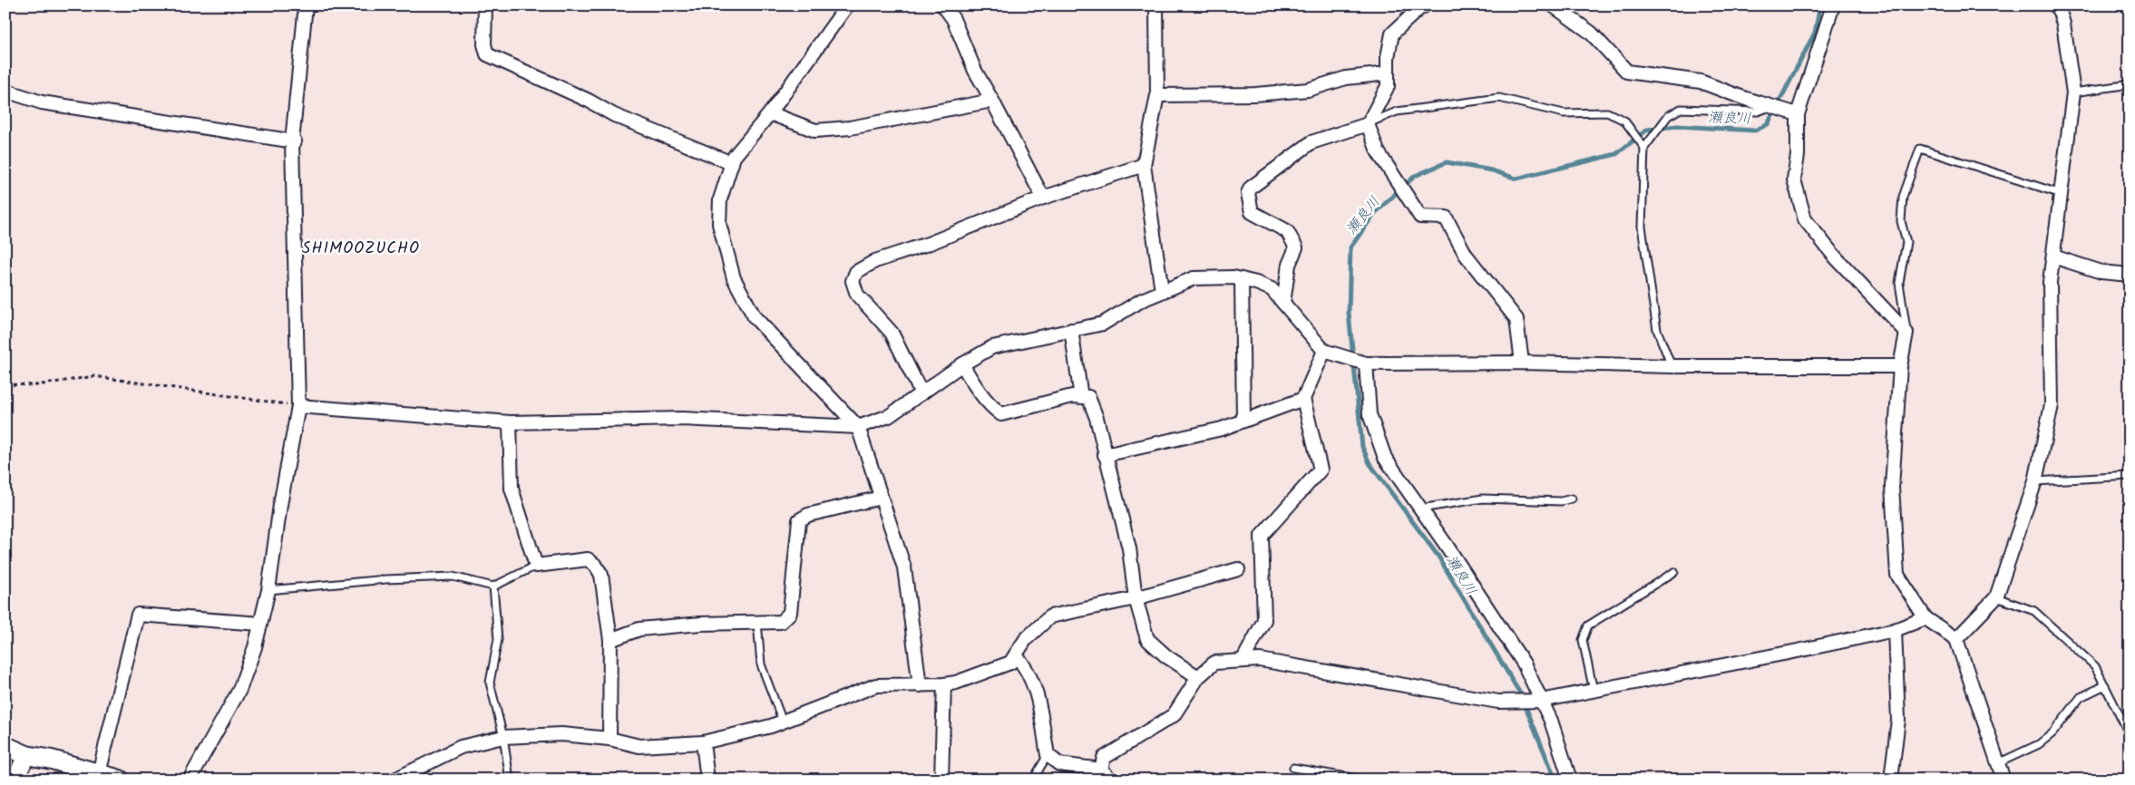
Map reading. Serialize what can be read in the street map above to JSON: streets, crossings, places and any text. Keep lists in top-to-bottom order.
{
  "districts": ["SHIMOOZUCHO"],
  "water": ["瀬良川"]
}
